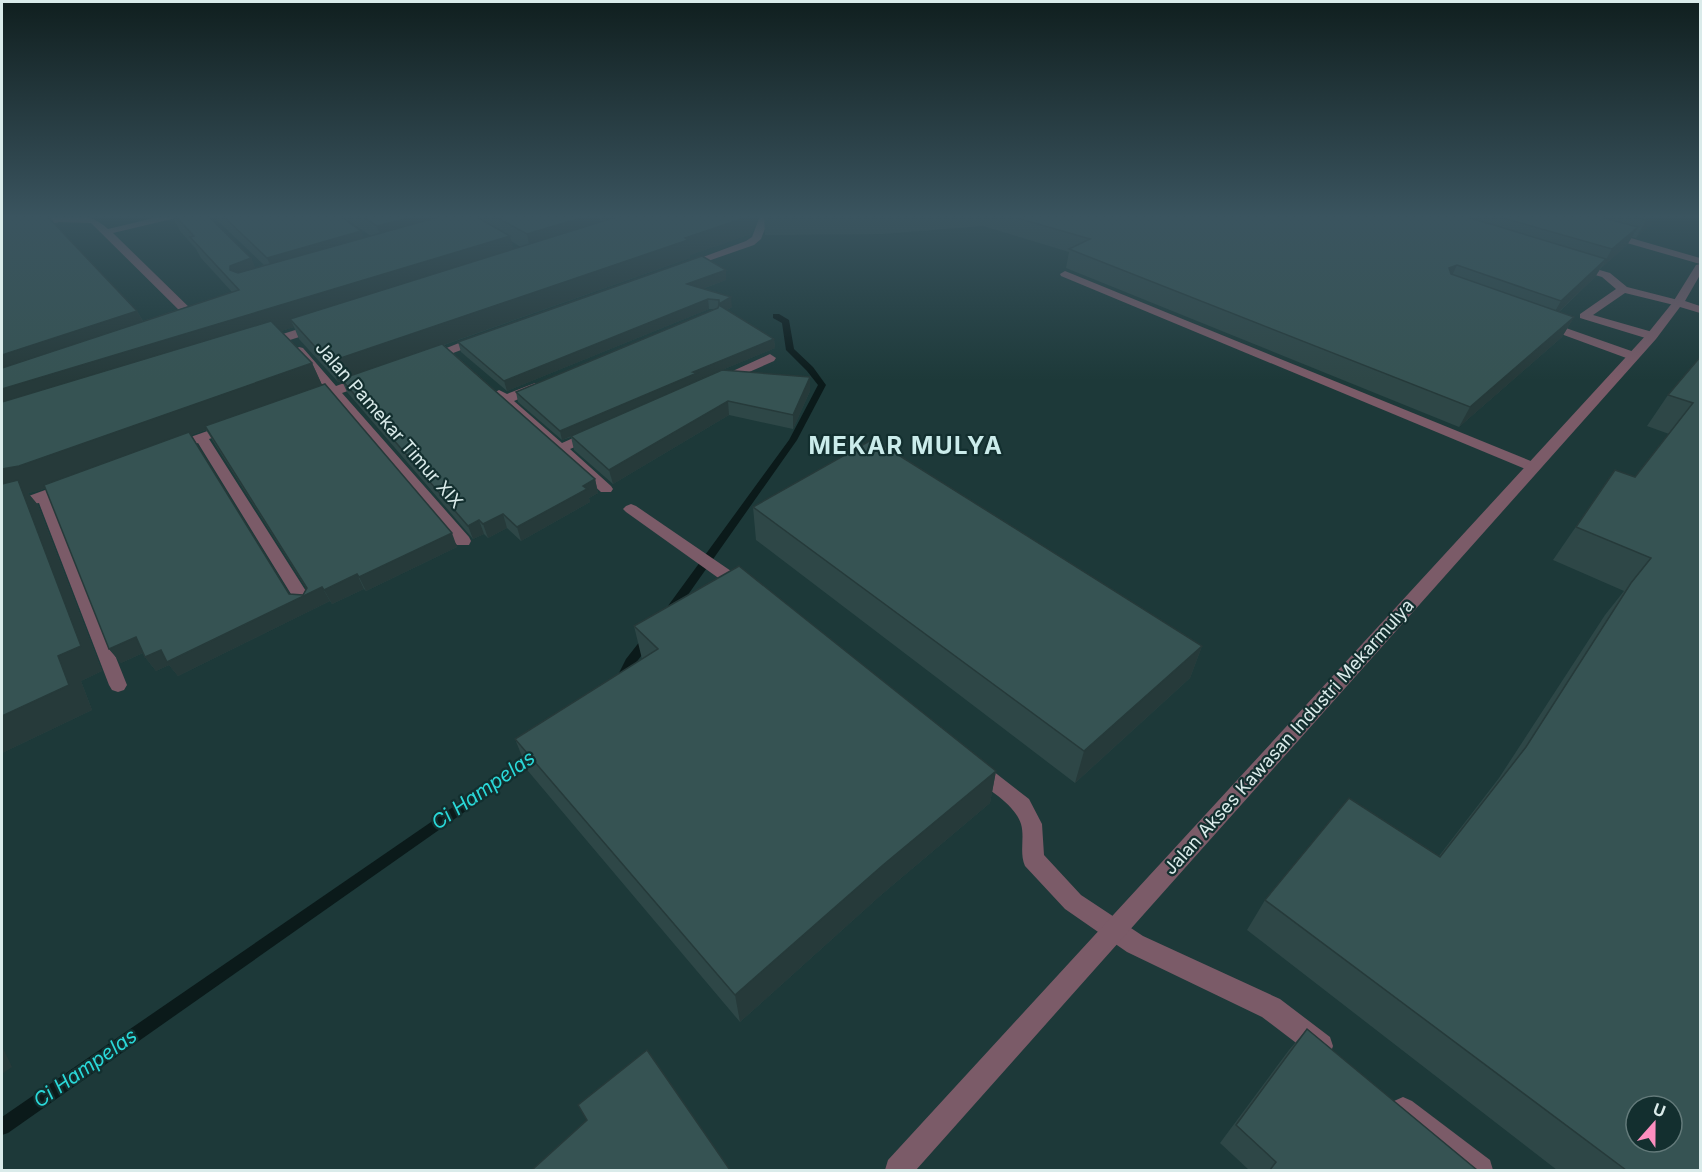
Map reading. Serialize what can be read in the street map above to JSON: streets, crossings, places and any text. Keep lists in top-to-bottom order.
{
  "streets": {
    "street": ["Jalan Pamekar Timur XIX", "Jalan Akses Kawasan Industri Mekarmulya"]
  },
  "districts": ["MEKAR MULYA"],
  "water": ["Ci Hampelas"],
  "north": "top"
}
